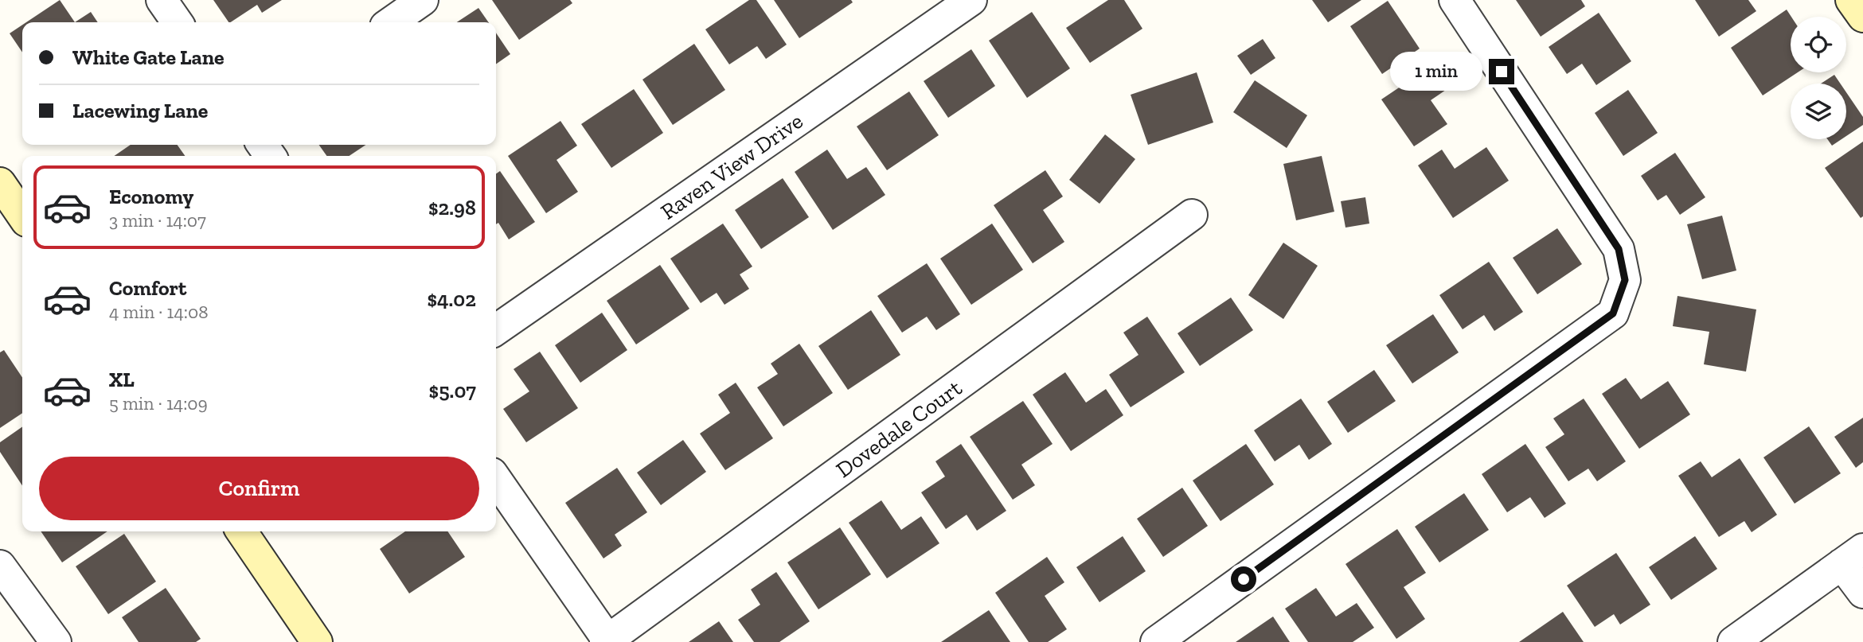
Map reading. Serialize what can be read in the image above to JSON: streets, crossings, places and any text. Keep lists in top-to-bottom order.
{
  "streets": {
    "street": ["Raven View Drive", "Dovedale Court"]
  },
  "page": {
    "banner": ["White Gate Lane", "Lacewing Lane"],
    "bubble": "1 min",
    "list": [
      {
        "name": "Economy",
        "note": "3 min · 14:07",
        "value": "$2.98"
      },
      {
        "name": "Comfort",
        "note": "4 min · 14:08",
        "value": "$4.02"
      },
      {
        "name": "XL",
        "note": "5 min · 14:09",
        "value": "$5.07"
      }
    ],
    "buttons": "Confirm"
  }
}
